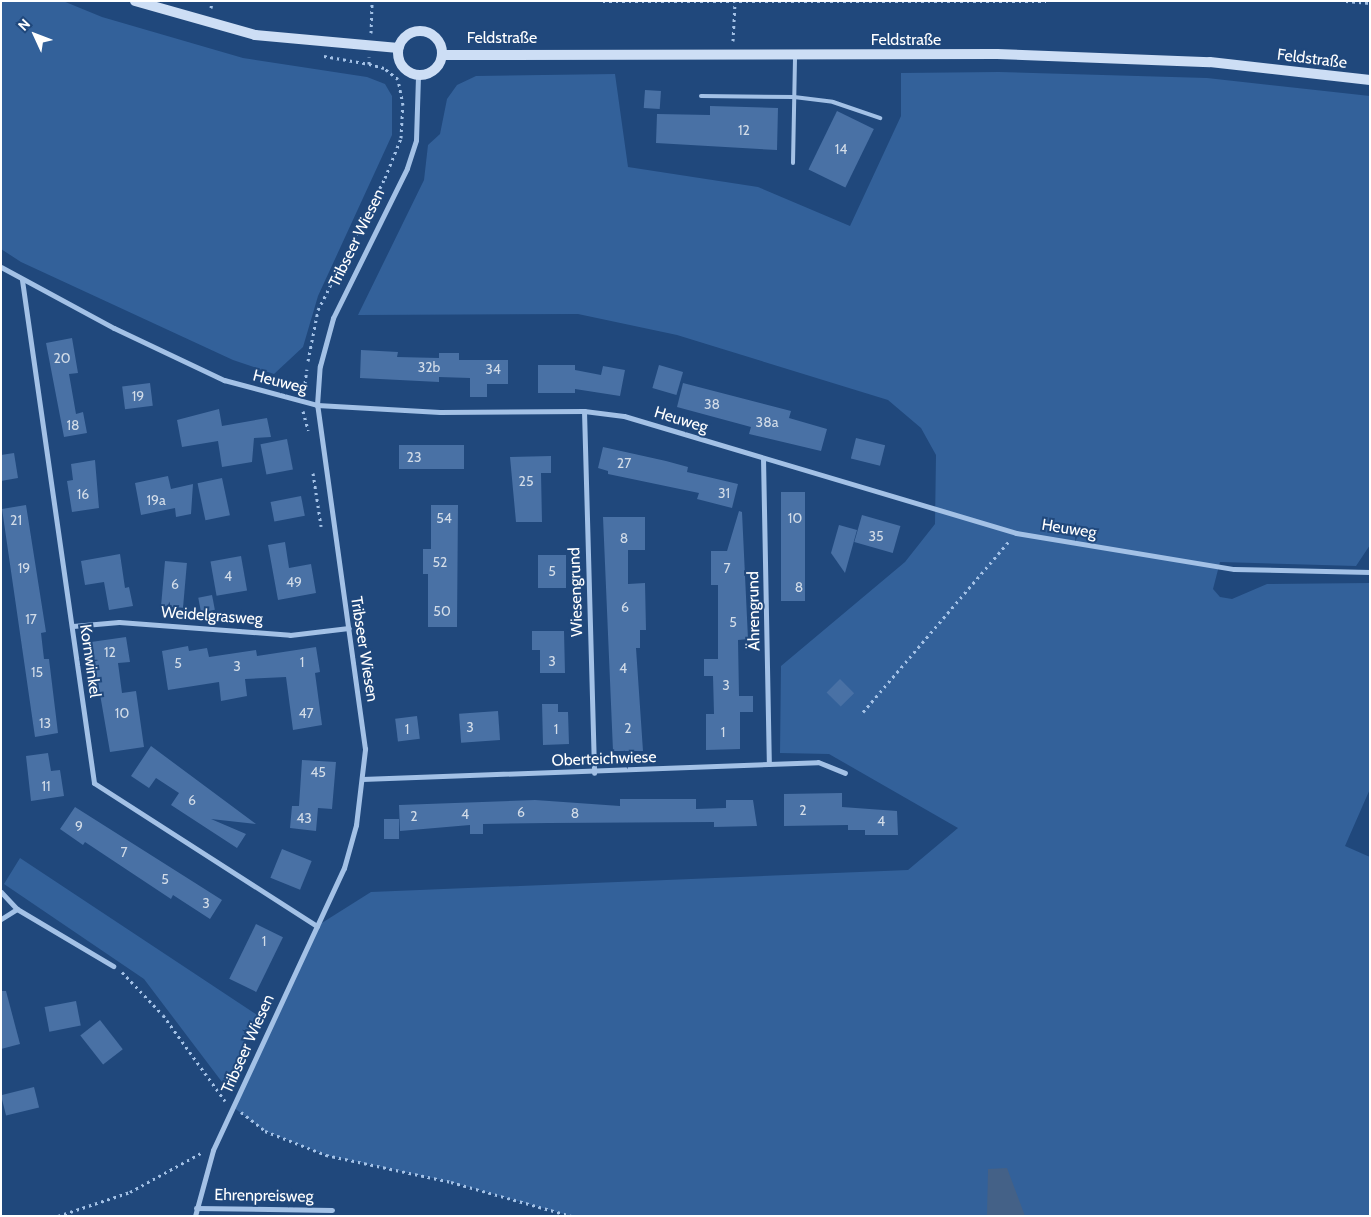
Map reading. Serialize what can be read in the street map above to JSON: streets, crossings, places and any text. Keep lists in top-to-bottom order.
{
  "streets": {
    "main road": ["Feldstraße"],
    "street": [
      "Tribseer Wiesen",
      "Heuweg",
      "Wiesengrund",
      "Ährengrund",
      "Weidelgrasweg",
      "Kornwinkel",
      "Oberteichwiese",
      "Ehrenpreisweg"
    ]
  },
  "crossings": [
    ["Feldstraße", "Tribseer Wiesen"],
    ["Tribseer Wiesen", "Heuweg"],
    ["Tribseer Wiesen", "Weidelgrasweg"],
    ["Tribseer Wiesen", "Kornwinkel"],
    ["Tribseer Wiesen", "Oberteichwiese"],
    ["Tribseer Wiesen", "Ehrenpreisweg"],
    ["Heuweg", "Wiesengrund"],
    ["Heuweg", "Ährengrund"],
    ["Heuweg", "Kornwinkel"],
    ["Wiesengrund", "Oberteichwiese"],
    ["Ährengrund", "Oberteichwiese"],
    ["Weidelgrasweg", "Kornwinkel"]
  ],
  "house_numbers": [
    "12",
    "14",
    "20",
    "32b",
    "34",
    "19",
    "38",
    "38a",
    "18",
    "23",
    "27",
    "25",
    "31",
    "16",
    "19a",
    "54",
    "10",
    "21",
    "35",
    "8",
    "52",
    "19",
    "7",
    "5",
    "4",
    "49",
    "6",
    "8",
    "6",
    "50",
    "17",
    "5",
    "12",
    "3",
    "1",
    "5",
    "3",
    "4",
    "15",
    "3",
    "10",
    "47",
    "13",
    "3",
    "2",
    "1",
    "1",
    "1",
    "45",
    "11",
    "6",
    "2",
    "6",
    "8",
    "4",
    "2",
    "43",
    "4",
    "9",
    "7",
    "5",
    "3",
    "1"
  ],
  "north": "top left"
}
